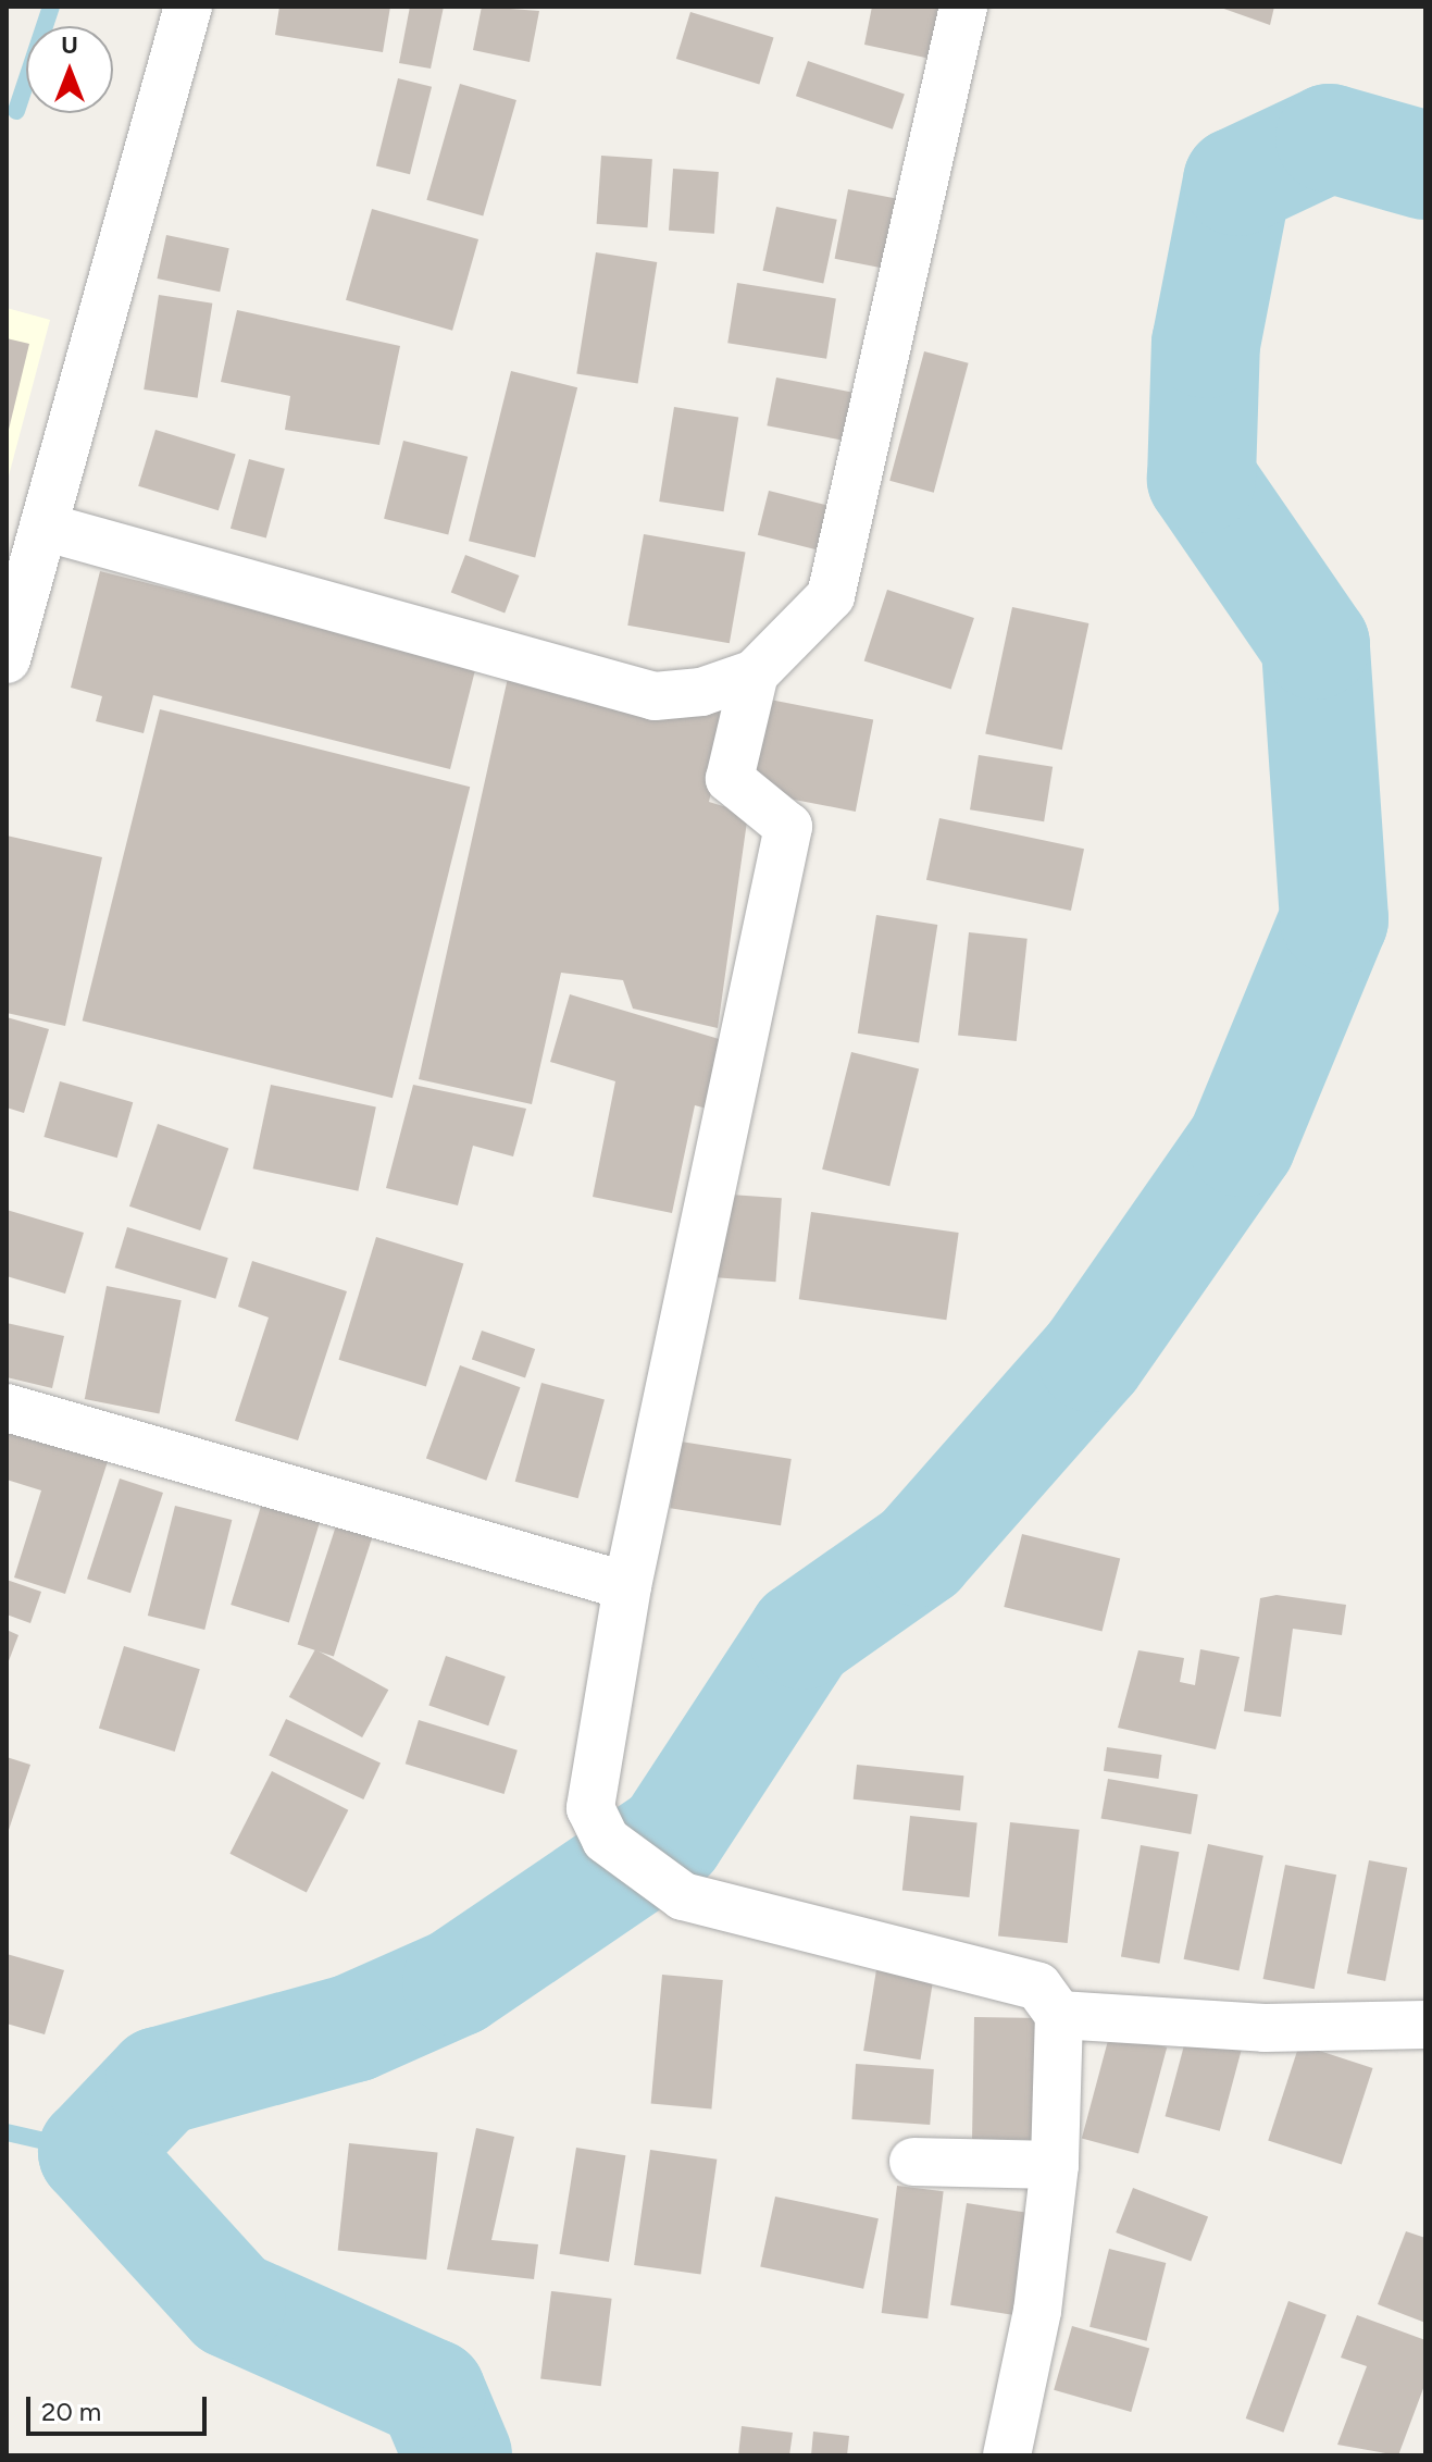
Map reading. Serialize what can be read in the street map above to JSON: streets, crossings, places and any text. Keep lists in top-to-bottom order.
{
  "scale_bar": "20 m",
  "north": "top"
}
